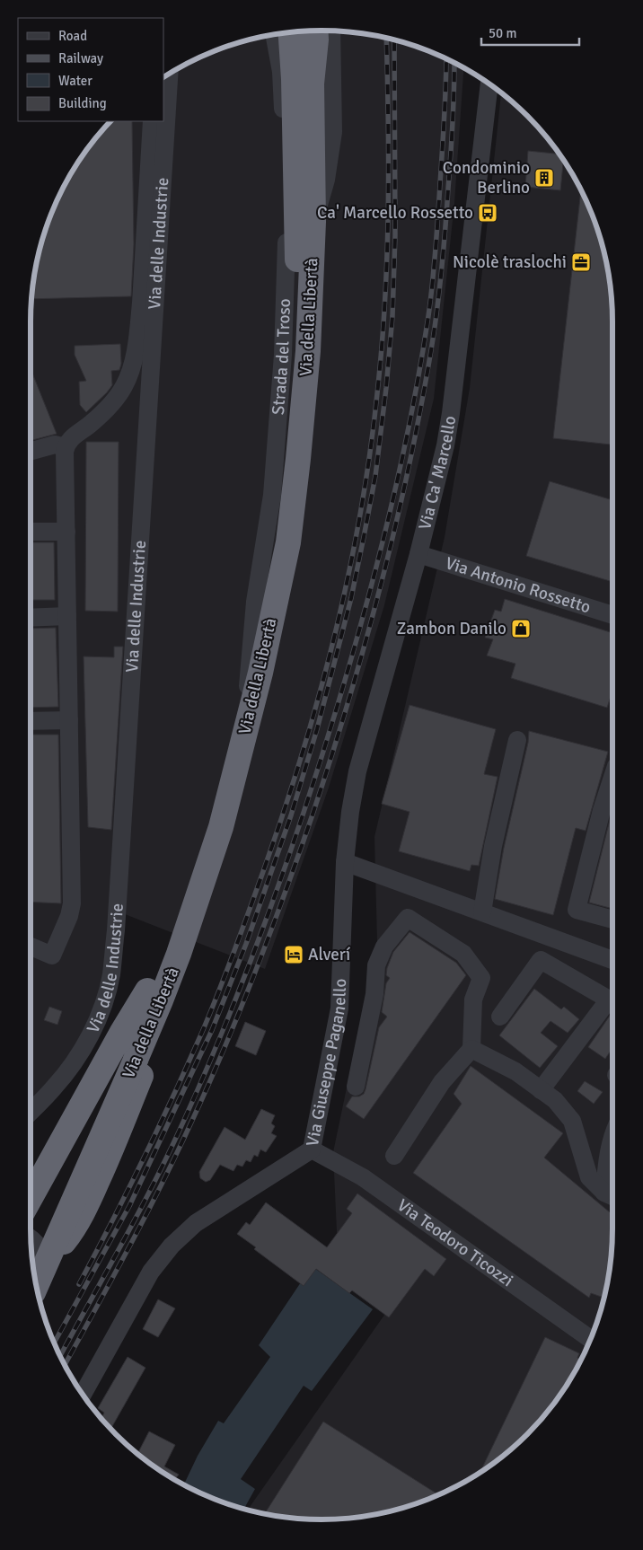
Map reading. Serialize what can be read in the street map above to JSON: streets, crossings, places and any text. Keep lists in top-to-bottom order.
{
  "streets": {
    "highway": ["Via della Libertà"],
    "street": [
      "Via delle Industrie",
      "Strada del Troso",
      "Via Ca' Marcello",
      "Via Antonio Rossetto",
      "Via Giuseppe Paganello",
      "Via Teodoro Ticozzi"
    ]
  },
  "crossings": [
    ["Via della Libertà", "Strada del Troso"],
    ["Via Ca' Marcello", "Via Antonio Rossetto"],
    ["Via Ca' Marcello", "Via Giuseppe Paganello"],
    ["Via Giuseppe Paganello", "Via Teodoro Ticozzi"]
  ],
  "places": {
    "building": ["Condominio Berlino"],
    "bus stop": ["Ca' Marcello Rossetto"],
    "office": ["Nicolè traslochi"],
    "shop": ["Zambon Danilo"],
    "hotel": ["Alverí"]
  },
  "legend": [
    "Road",
    "Railway",
    "Water",
    "Building"
  ],
  "scale_bar": "50 m"
}
